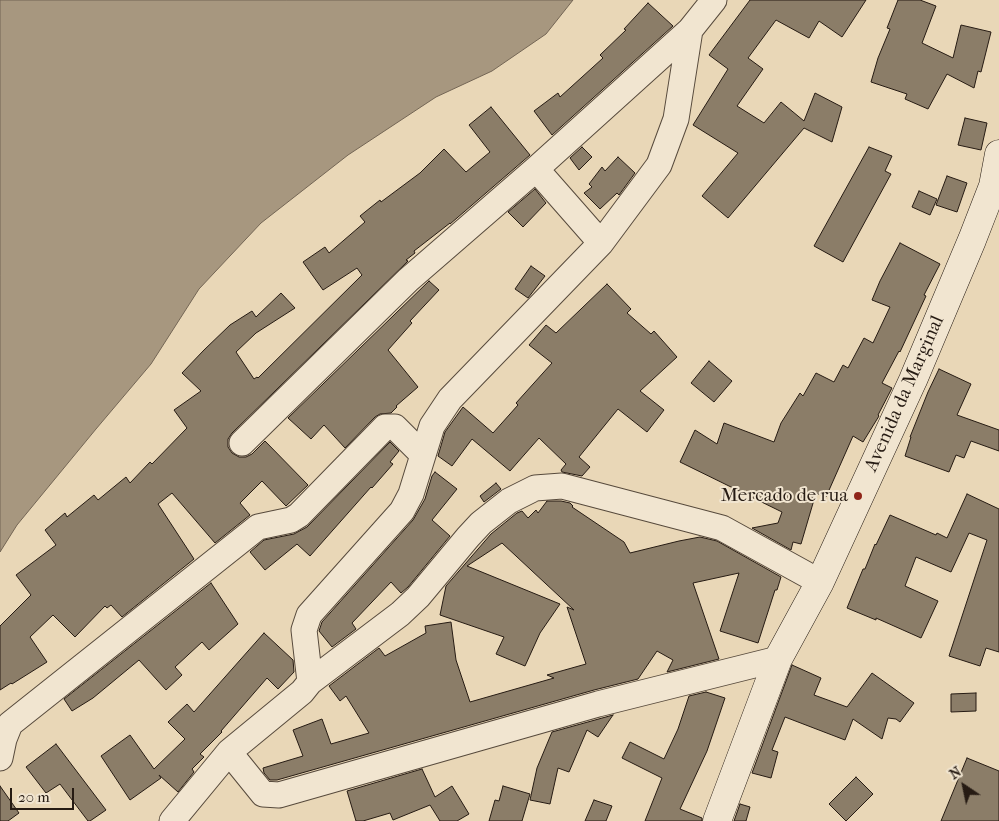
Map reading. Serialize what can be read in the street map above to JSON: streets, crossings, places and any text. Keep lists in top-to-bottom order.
{
  "streets": {
    "street": ["Avenida da Marginal"]
  },
  "places": ["Mercado de rua"],
  "scale_bar": "20 m",
  "north": "top left"
}
